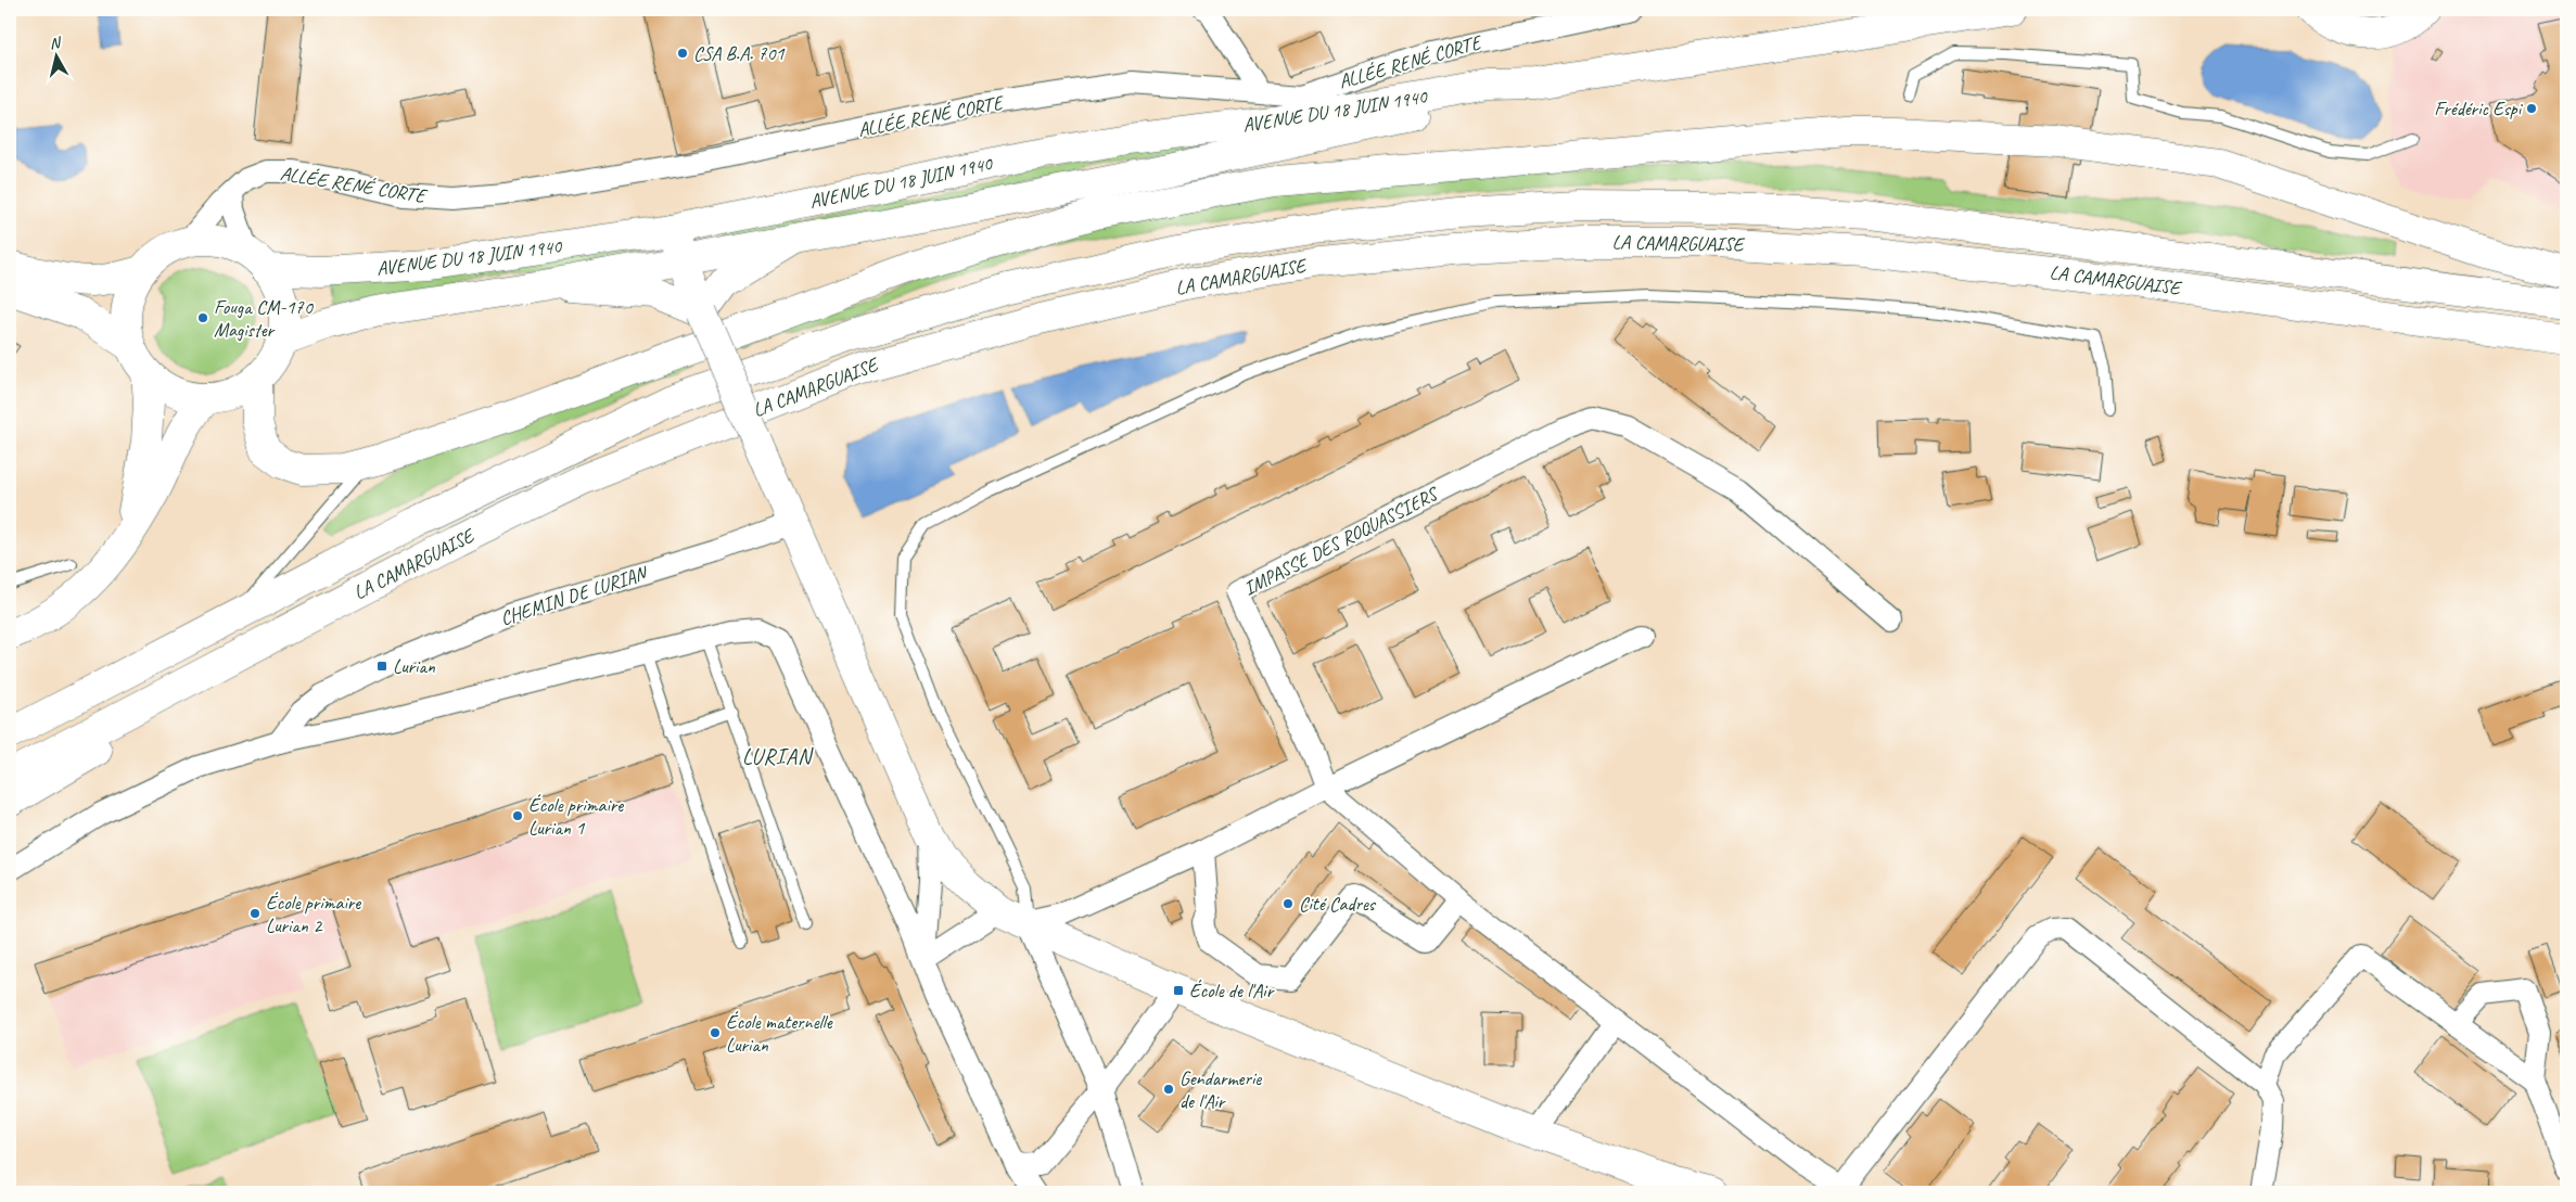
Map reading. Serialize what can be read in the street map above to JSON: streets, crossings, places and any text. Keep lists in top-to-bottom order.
{
  "streets": {
    "main road": ["AVENUE DU 18 JUIN 1940", "LA CAMARGUAISE"],
    "street": ["ALLÉE RENÉ CORTE", "IMPASSE DES ROQUASSIERS", "CHEMIN DE LURIAN"]
  },
  "crossings": [
    ["ALLÉE RENÉ CORTE", "AVENUE DU 18 JUIN 1940"]
  ],
  "districts": ["LURIAN"],
  "places": {
    "other": [
      "CSA B.A. 701",
      "Frédéric Espi",
      "Fouga CM-170 Magister",
      "École primaire Lurian 1",
      "Cité Cadres",
      "École primaire Lurian 2",
      "École maternelle Lurian",
      "Gendarmerie de l'Air"
    ],
    "transit": ["Lurian", "École de l'Air"]
  },
  "north": "top"
}
